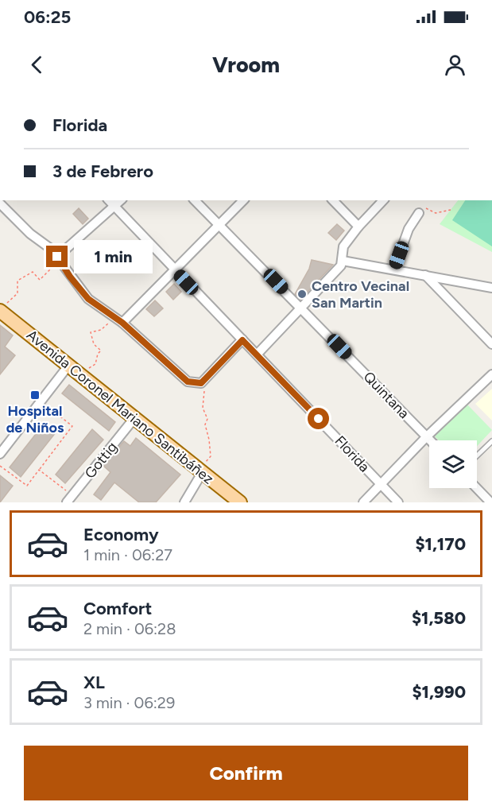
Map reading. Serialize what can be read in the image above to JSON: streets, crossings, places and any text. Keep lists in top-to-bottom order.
{
  "streets": {
    "main road": ["Avenida Coronel Mariano Santibáñez"],
    "street": ["Quintana", "Florida", "Gottig"]
  },
  "crossings": [
    ["Avenida Coronel Mariano Santibáñez", "Gottig"]
  ],
  "places": {
    "other": ["Centro Vecinal San Martin"],
    "transit": ["Hospital de Niños"]
  },
  "page": {
    "status": "06:25",
    "header": "Vroom",
    "banner": ["Florida", "3 de Febrero"],
    "bubble": "1 min",
    "list": [
      {
        "name": "Economy",
        "note": "1 min · 06:27",
        "value": "$1,170"
      },
      {
        "name": "Comfort",
        "note": "2 min · 06:28",
        "value": "$1,580"
      },
      {
        "name": "XL",
        "note": "3 min · 06:29",
        "value": "$1,990"
      }
    ],
    "buttons": "Confirm"
  }
}
